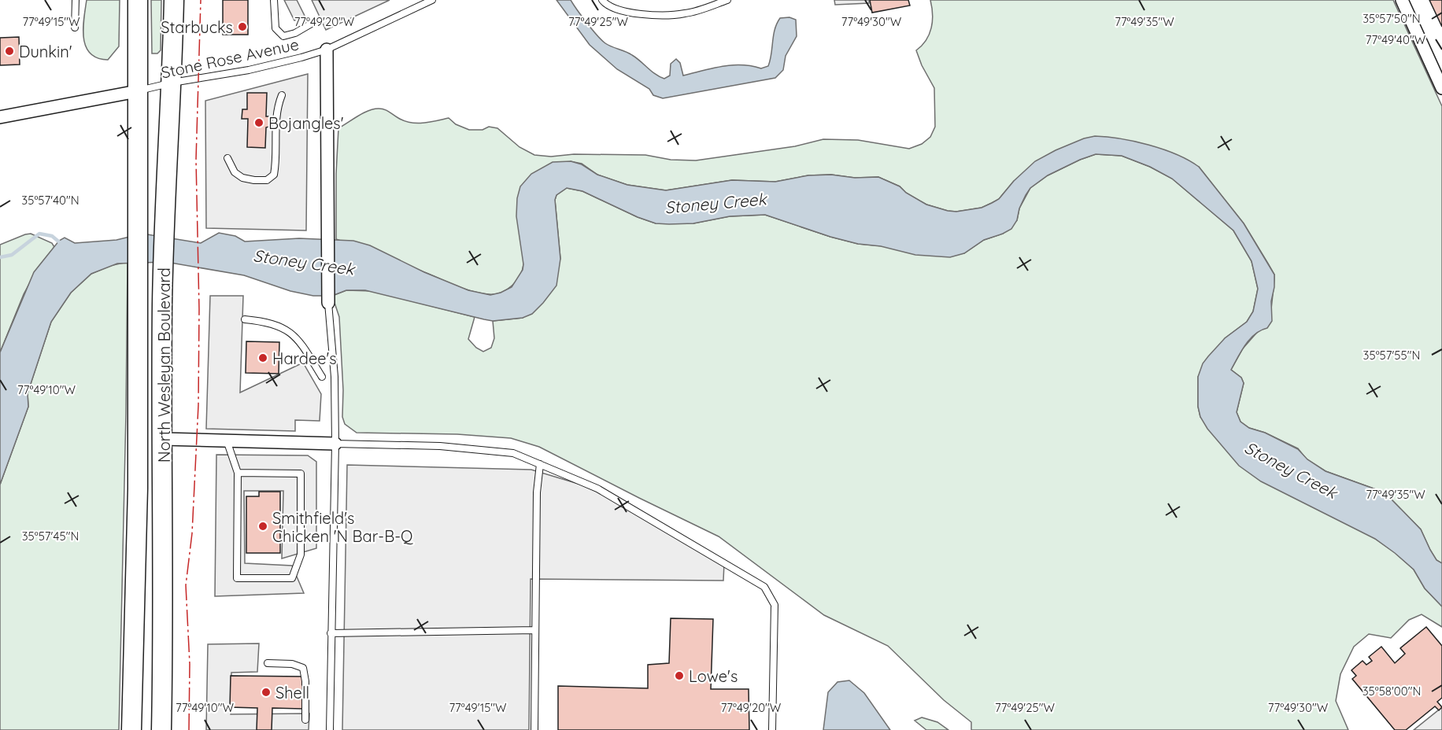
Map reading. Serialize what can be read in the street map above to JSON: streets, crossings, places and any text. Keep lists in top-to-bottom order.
{
  "streets": {
    "highway": ["North Wesleyan Boulevard"],
    "lane": ["Stone Rose Avenue"]
  },
  "crossings": [
    ["Stone Rose Avenue", "North Wesleyan Boulevard"]
  ],
  "water": ["Stoney Creek"],
  "places": [
    "Starbucks",
    "Dunkin'",
    "Bojangles'",
    "Hardee's",
    "Smithfield's Chicken 'N Bar-B-Q",
    "Lowe's",
    "Shell"
  ],
  "coordinates": [
    "35°57'50\"N",
    "77°49'15\"W",
    "77°49'20\"W",
    "77°49'25\"W",
    "77°49'30\"W",
    "77°49'35\"W",
    "77°49'40\"W",
    "35°57'40\"N",
    "35°57'55\"N",
    "77°49'10\"W",
    "35°57'45\"N",
    "35°58'00\"N"
  ]
}
